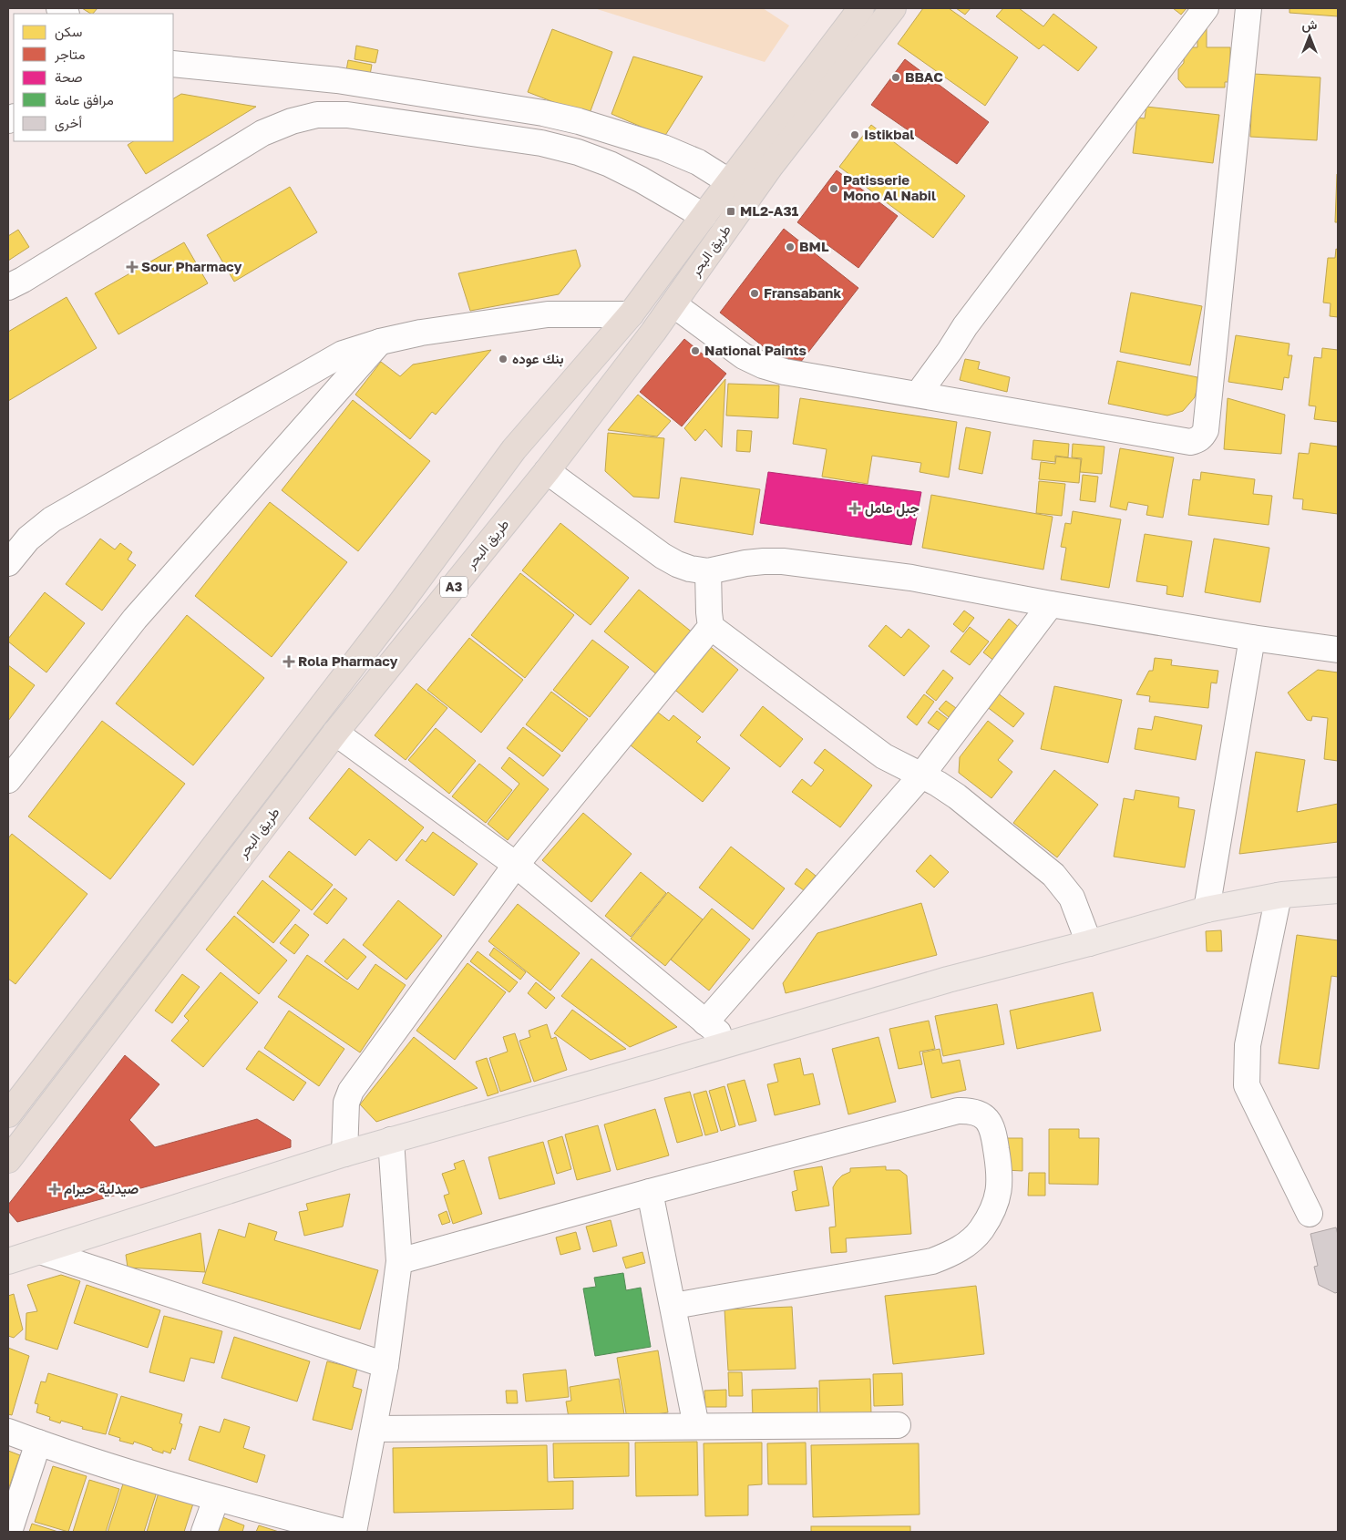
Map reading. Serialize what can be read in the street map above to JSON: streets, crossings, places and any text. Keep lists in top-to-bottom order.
{
  "streets": {
    "highway": ["طريق البحر", "A3"]
  },
  "places": {
    "other": [
      "BBAC",
      "Istikbal",
      "Patisserie Mono Al Nabil",
      "BML",
      "Fransabank",
      "National Paints",
      "بنك عوده"
    ],
    "transit": ["ML2-A31"],
    "health": [
      "Sour Pharmacy",
      "جبل عامل",
      "Rola Pharmacy",
      "صيدلية حيرام"
    ]
  },
  "legend": [
    "سكن",
    "متاجر",
    "صحة",
    "مرافق عامة",
    "أخرى"
  ],
  "north": "top"
}
